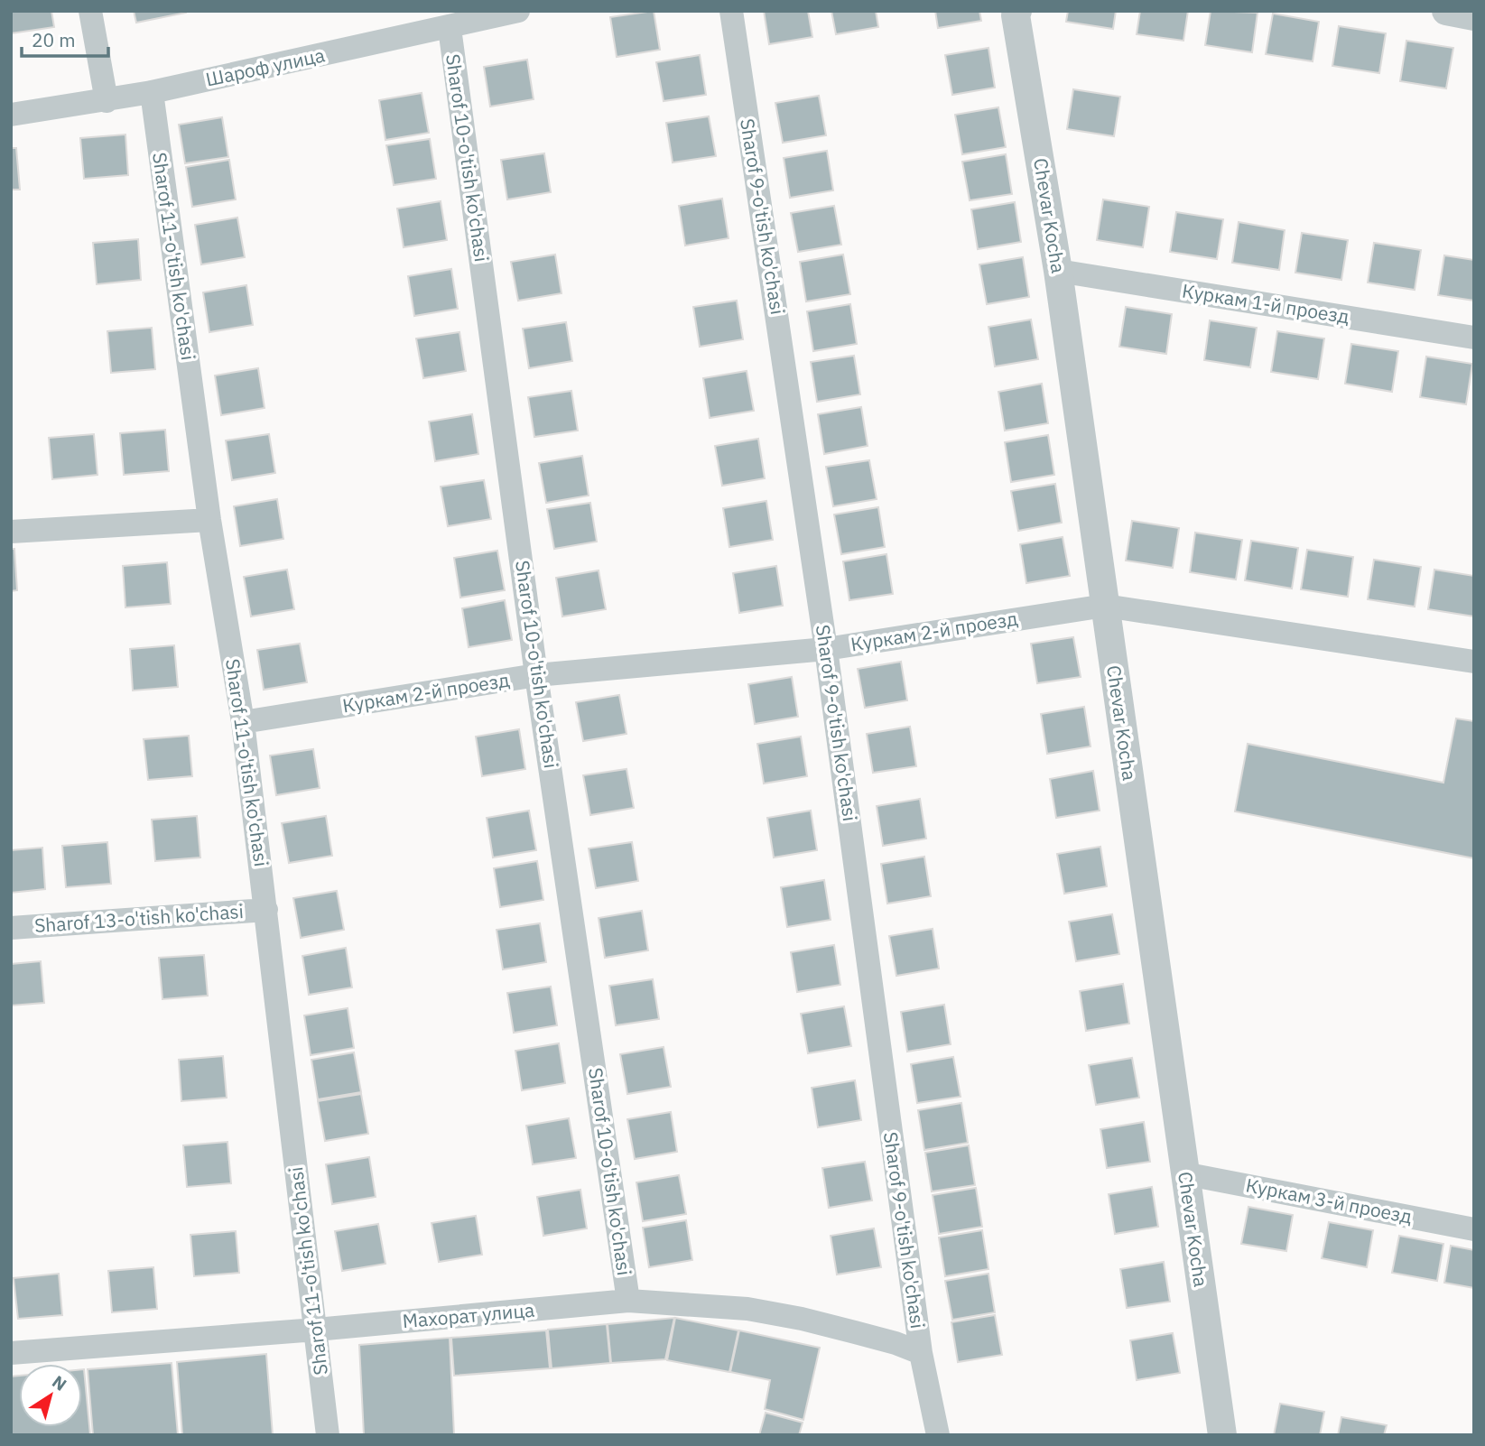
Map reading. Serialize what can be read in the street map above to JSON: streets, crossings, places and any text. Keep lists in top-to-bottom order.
{
  "streets": {
    "street": [
      "Шароф улица",
      "Sharof 10-o'tish ko'chasi",
      "Chevar Kocha",
      "Sharof 9-o'tish ko'chasi",
      "Sharof 11-o'tish ko'chasi",
      "Куркам 1-й проезд",
      "Куркам 2-й проезд",
      "Sharof 13-o'tish ko'chasi",
      "Куркам 3-й проезд",
      "Махорат улица"
    ]
  },
  "crossings": [
    ["Шароф улица", "Sharof 10-o'tish ko'chasi"],
    ["Шароф улица", "Sharof 11-o'tish ko'chasi"],
    ["Sharof 10-o'tish ko'chasi", "Куркам 2-й проезд"],
    ["Sharof 10-o'tish ko'chasi", "Махорат улица"],
    ["Chevar Kocha", "Куркам 1-й проезд"],
    ["Chevar Kocha", "Куркам 2-й проезд"],
    ["Chevar Kocha", "Куркам 3-й проезд"],
    ["Sharof 9-o'tish ko'chasi", "Куркам 2-й проезд"],
    ["Sharof 9-o'tish ko'chasi", "Махорат улица"],
    ["Sharof 11-o'tish ko'chasi", "Куркам 2-й проезд"],
    ["Sharof 11-o'tish ko'chasi", "Sharof 13-o'tish ko'chasi"],
    ["Sharof 11-o'tish ko'chasi", "Махорат улица"]
  ],
  "scale_bar": "20 m",
  "north": "top right"
}
